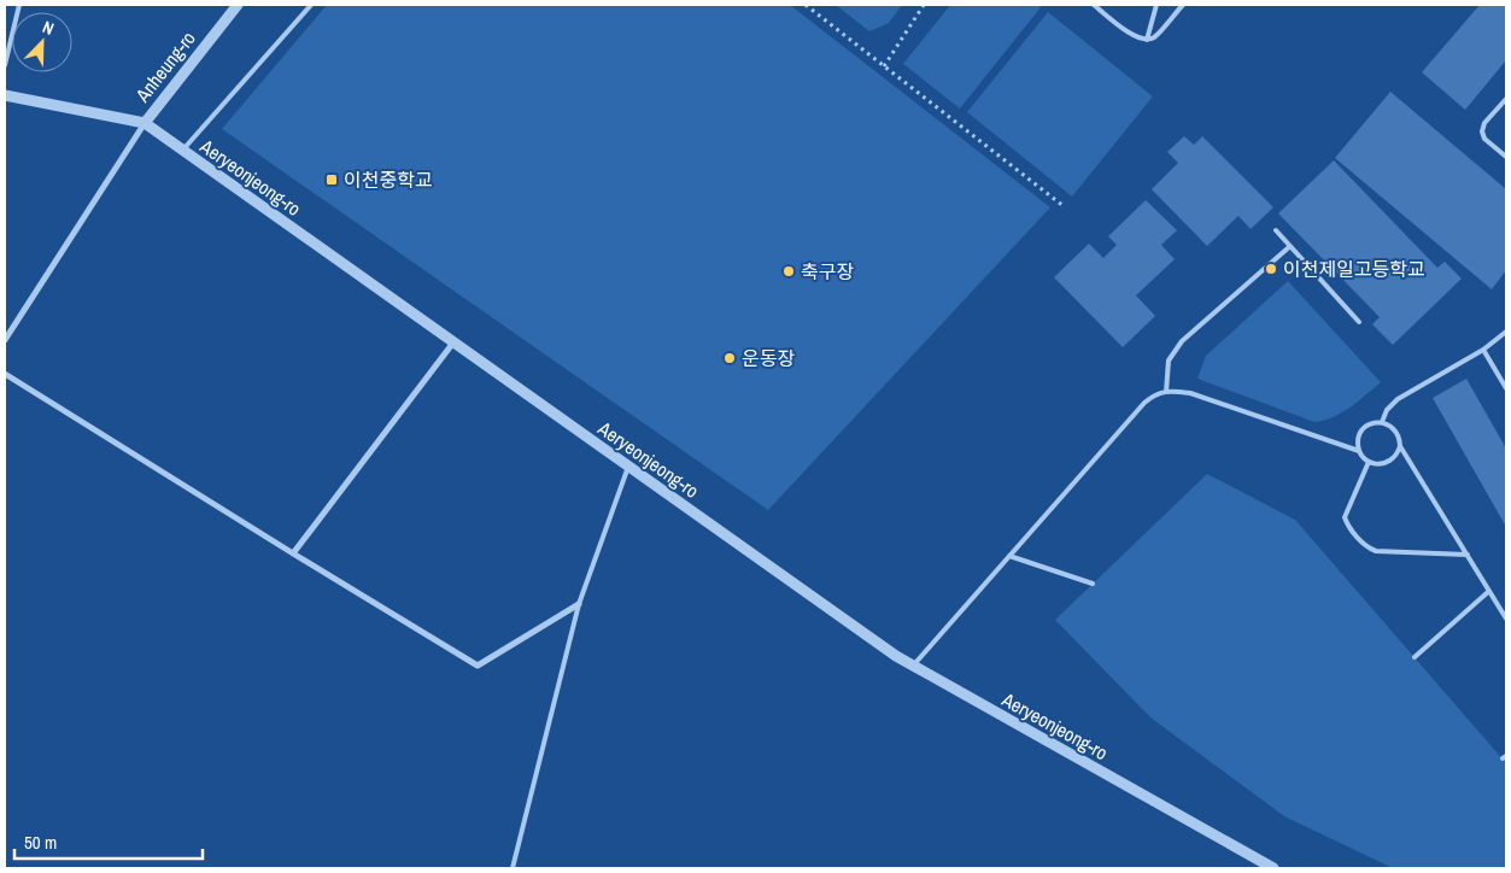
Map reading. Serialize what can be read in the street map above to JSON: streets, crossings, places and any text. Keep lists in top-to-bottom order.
{
  "streets": {
    "street": ["Anheung-ro", "Aeryeonjeong-ro"]
  },
  "crossings": [
    ["Anheung-ro", "Aeryeonjeong-ro"]
  ],
  "places": {
    "transit": ["이천중학교"],
    "other": ["이천제일고등학교", "축구장", "운동장"]
  },
  "scale_bar": "50 m",
  "north": "top right"
}
